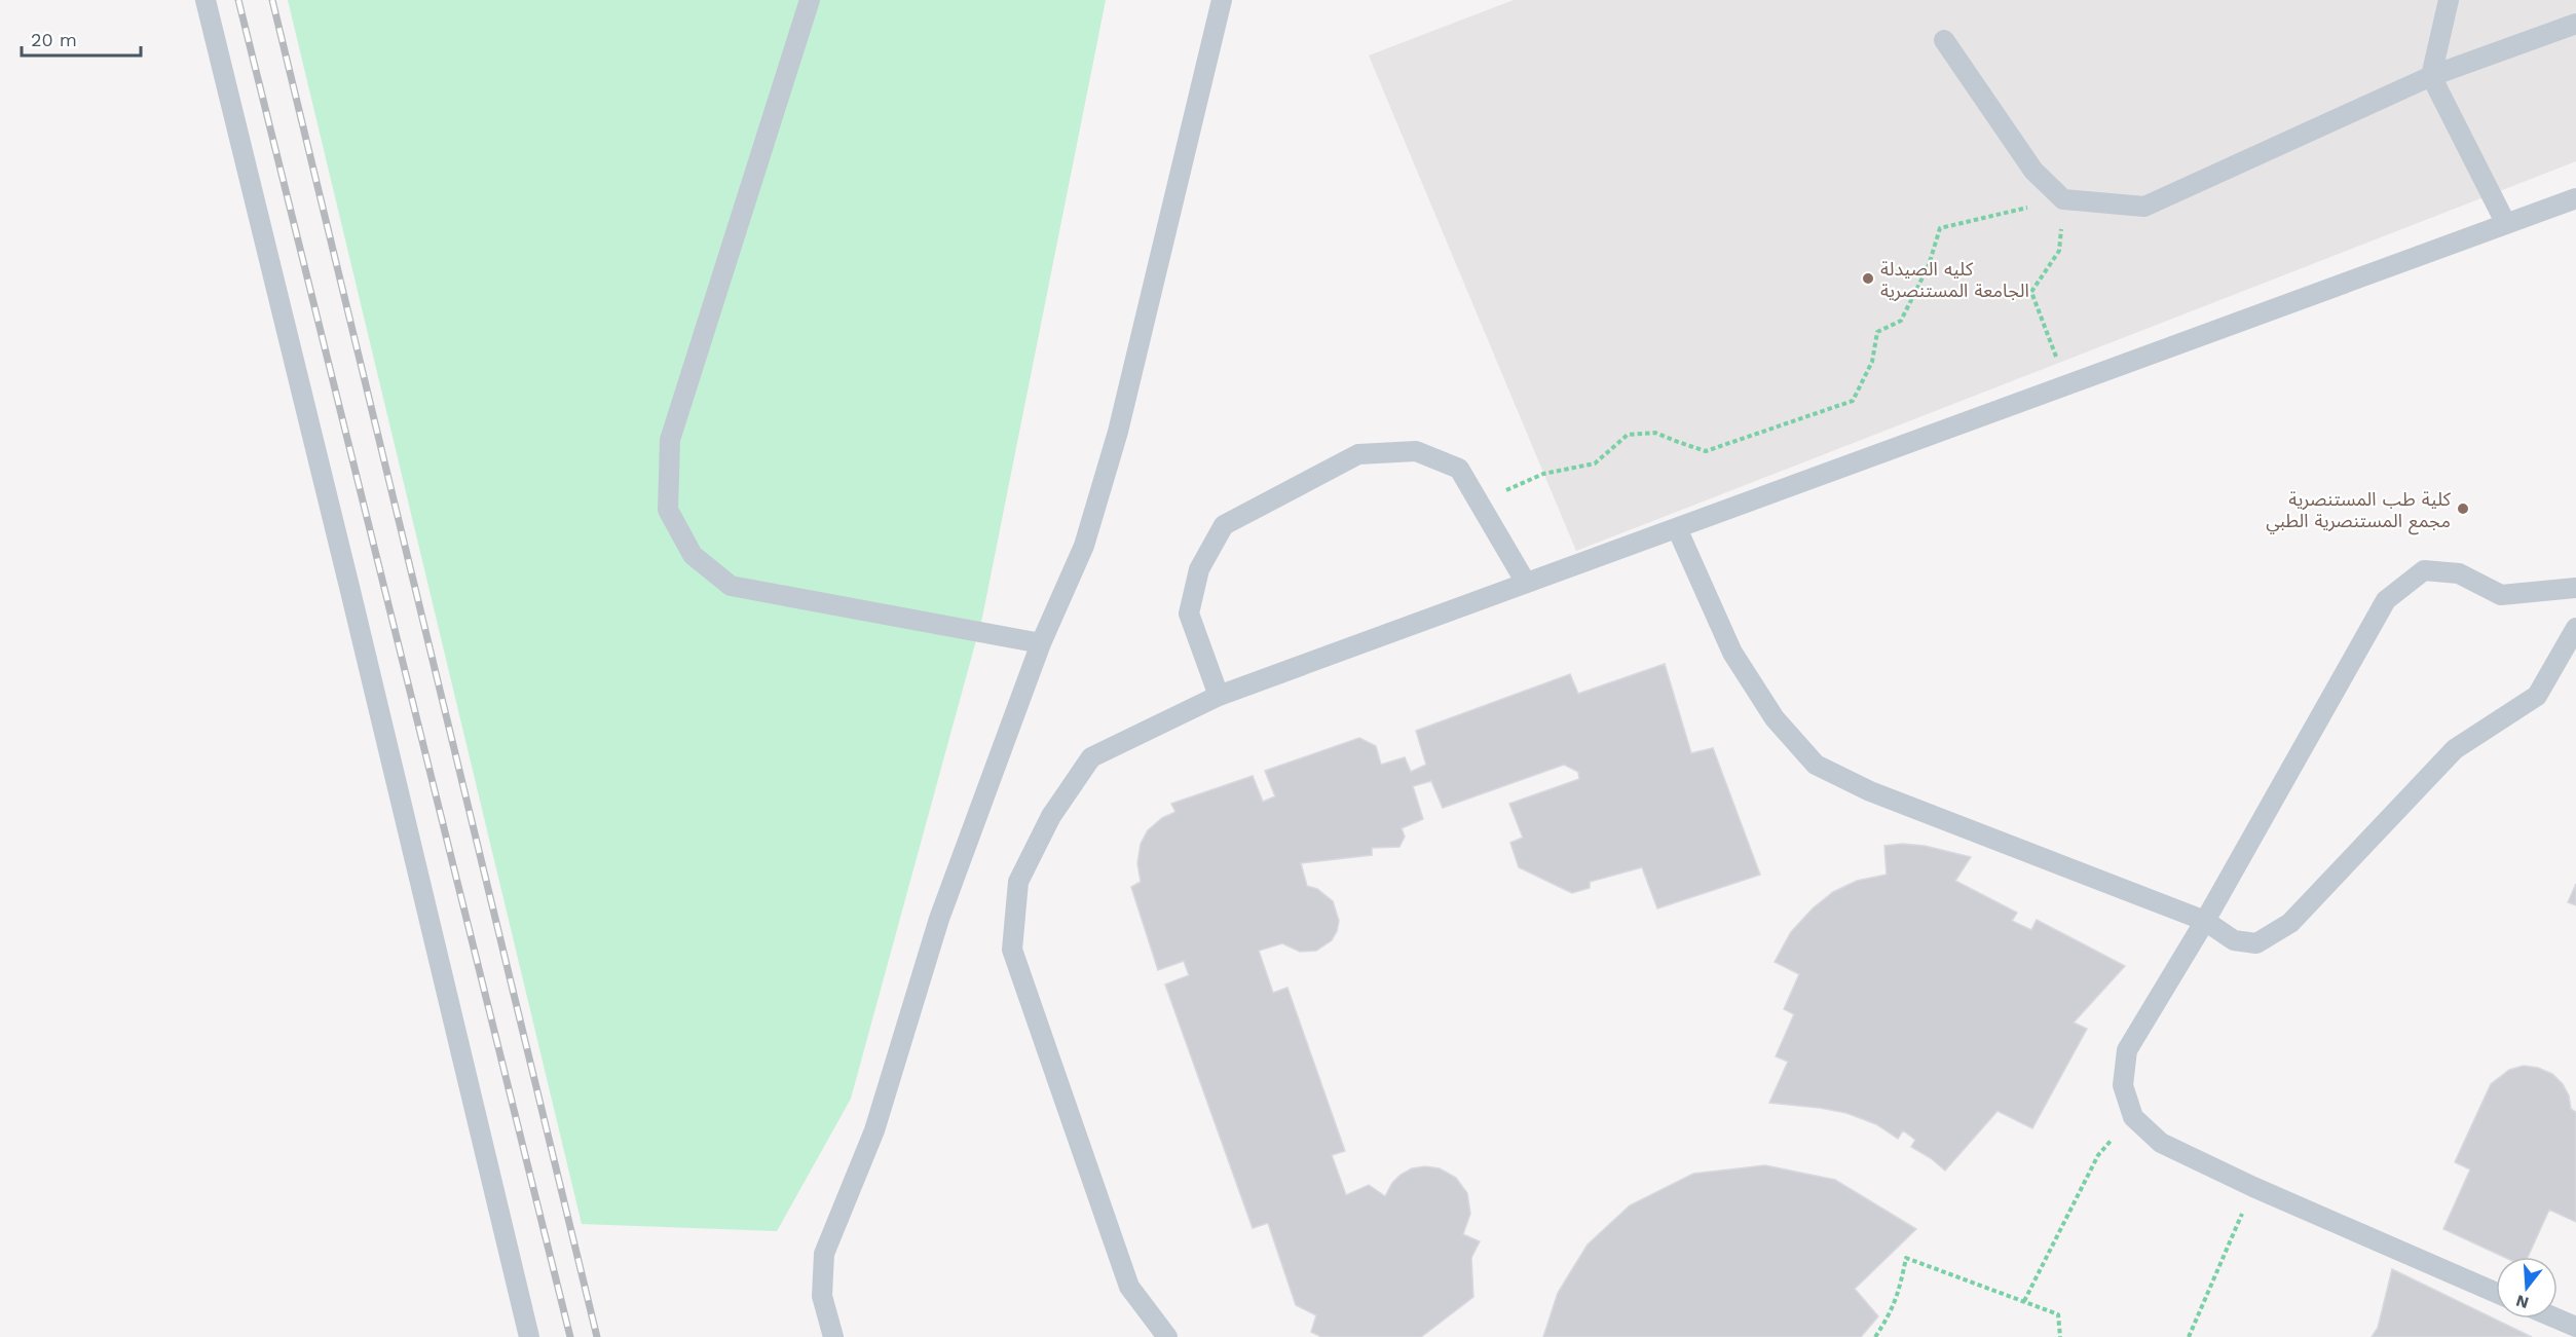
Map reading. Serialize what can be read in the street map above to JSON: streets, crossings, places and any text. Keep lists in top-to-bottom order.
{
  "places": ["كليه الصيدلة الجامعة المستنصرية", "كلية طب المستنصرية مجمع المستنصرية الطبي"],
  "scale_bar": "20 m",
  "north": "bottom"
}
